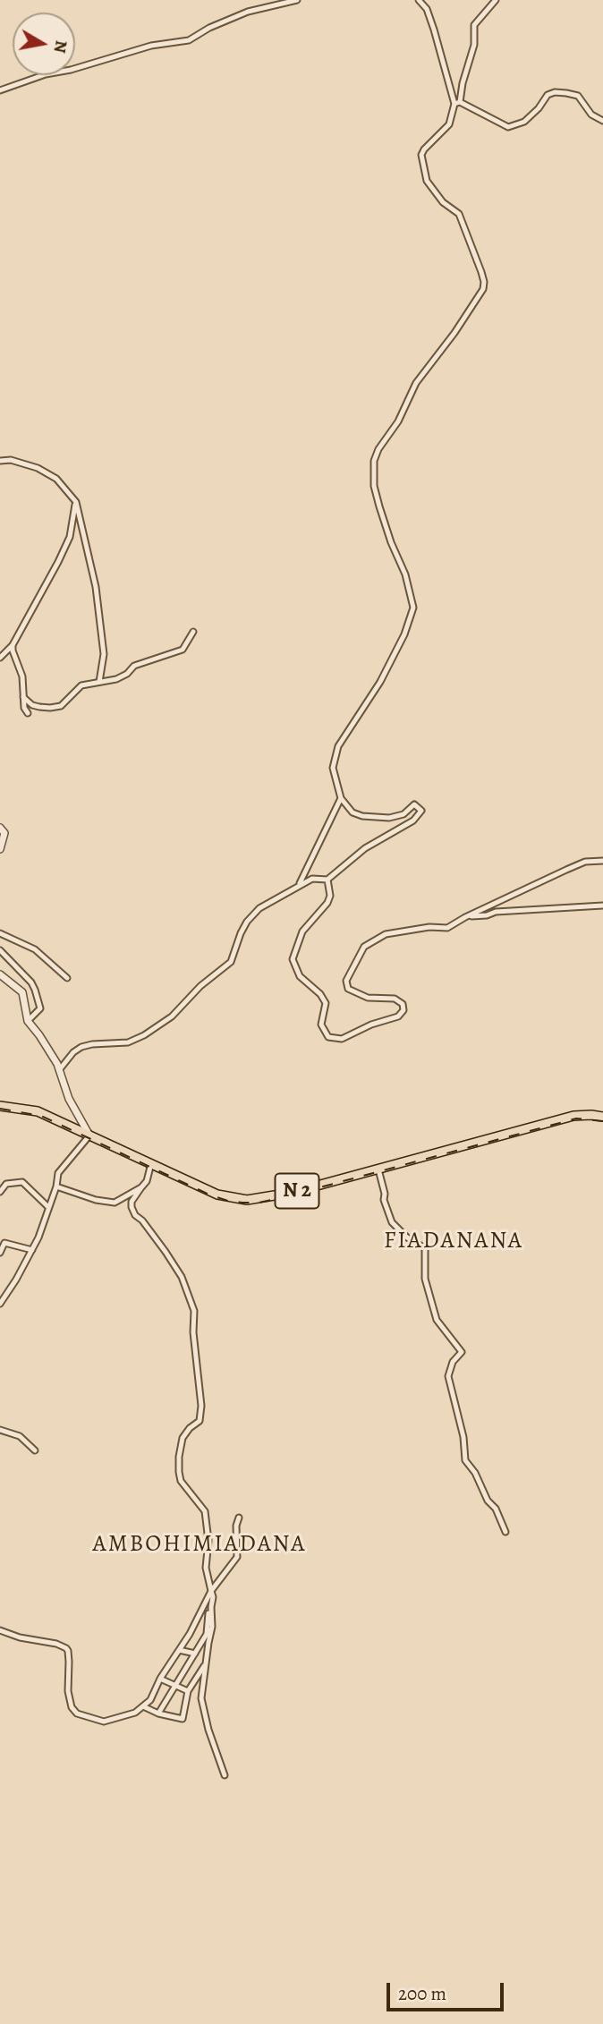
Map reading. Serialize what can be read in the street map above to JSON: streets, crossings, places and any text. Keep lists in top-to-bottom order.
{
  "streets": {
    "main road": ["N 2"]
  },
  "districts": ["FIADANANA", "AMBOHIMIADANA"],
  "scale_bar": "200 m",
  "north": "right"
}
